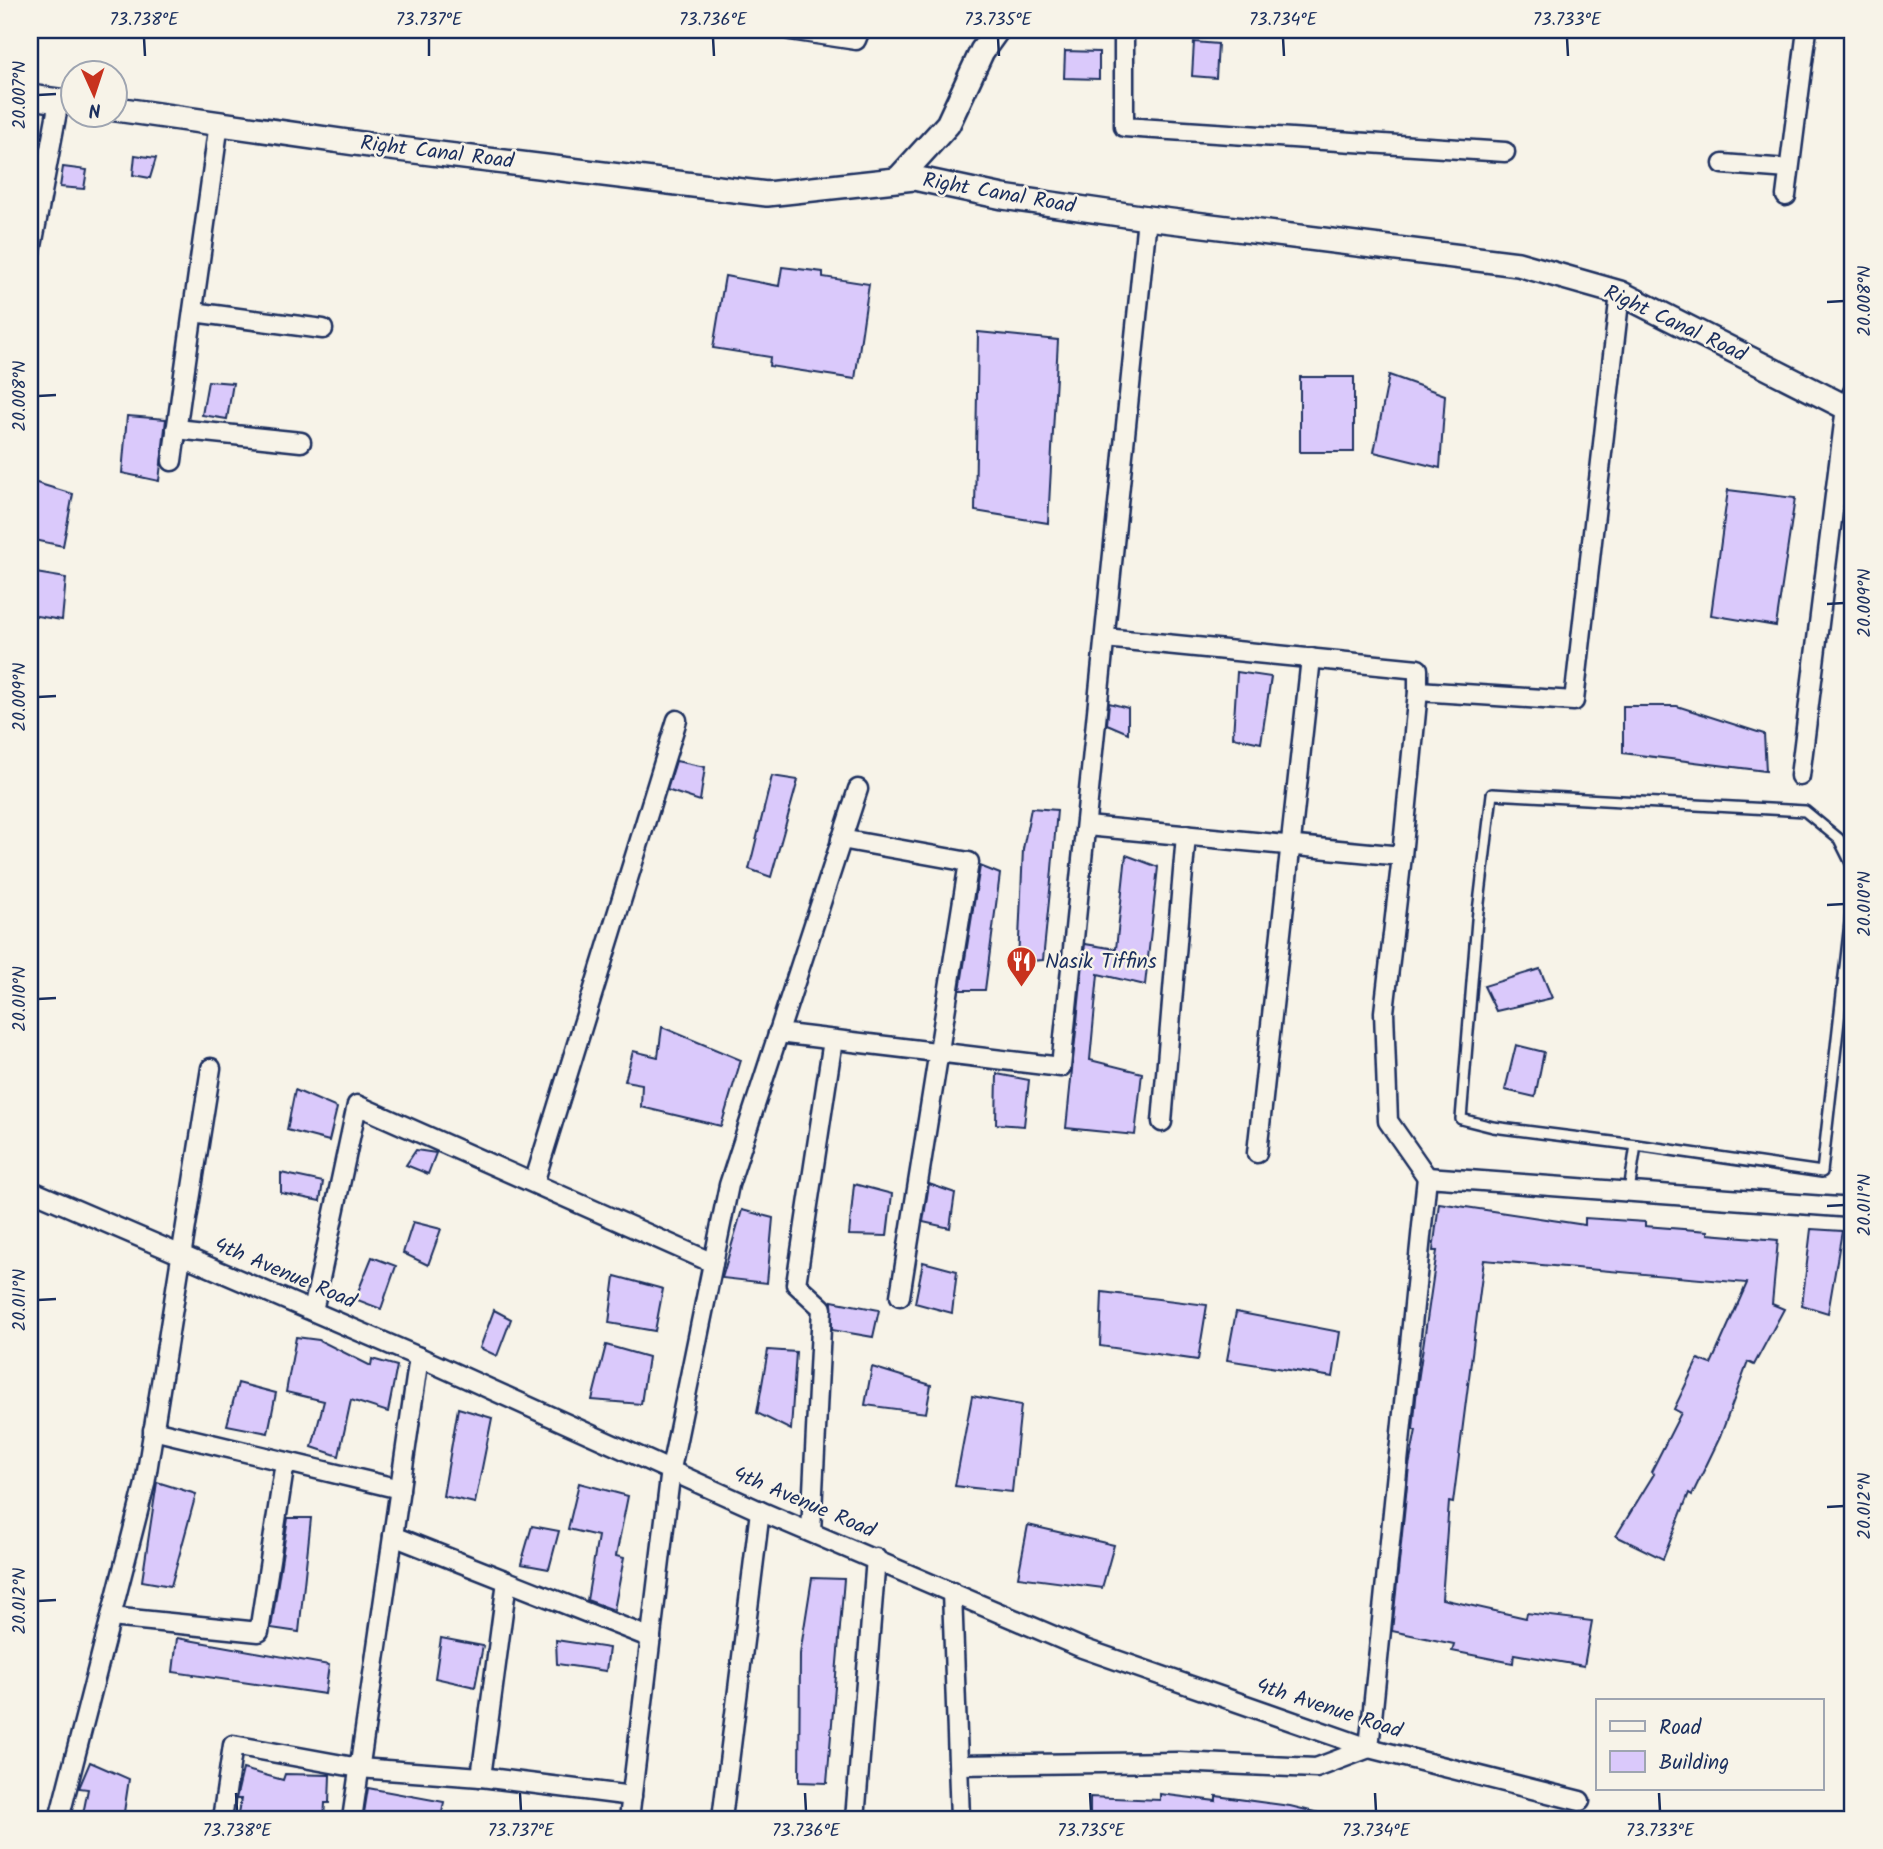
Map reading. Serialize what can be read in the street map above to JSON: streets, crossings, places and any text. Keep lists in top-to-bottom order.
{
  "streets": {
    "street": ["Right Canal Road", "4th Avenue Road"]
  },
  "places": {
    "restaurant": ["Nasik Tiffins"]
  },
  "legend": ["Road", "Building"],
  "north": "bottom",
  "coordinates": [
    "73.738°E",
    "73.737°E",
    "73.736°E",
    "73.735°E",
    "73.734°E",
    "73.733°E",
    "20.007°N",
    "20.008°N",
    "20.009°N",
    "20.010°N",
    "20.011°N",
    "20.012°N"
  ]
}
